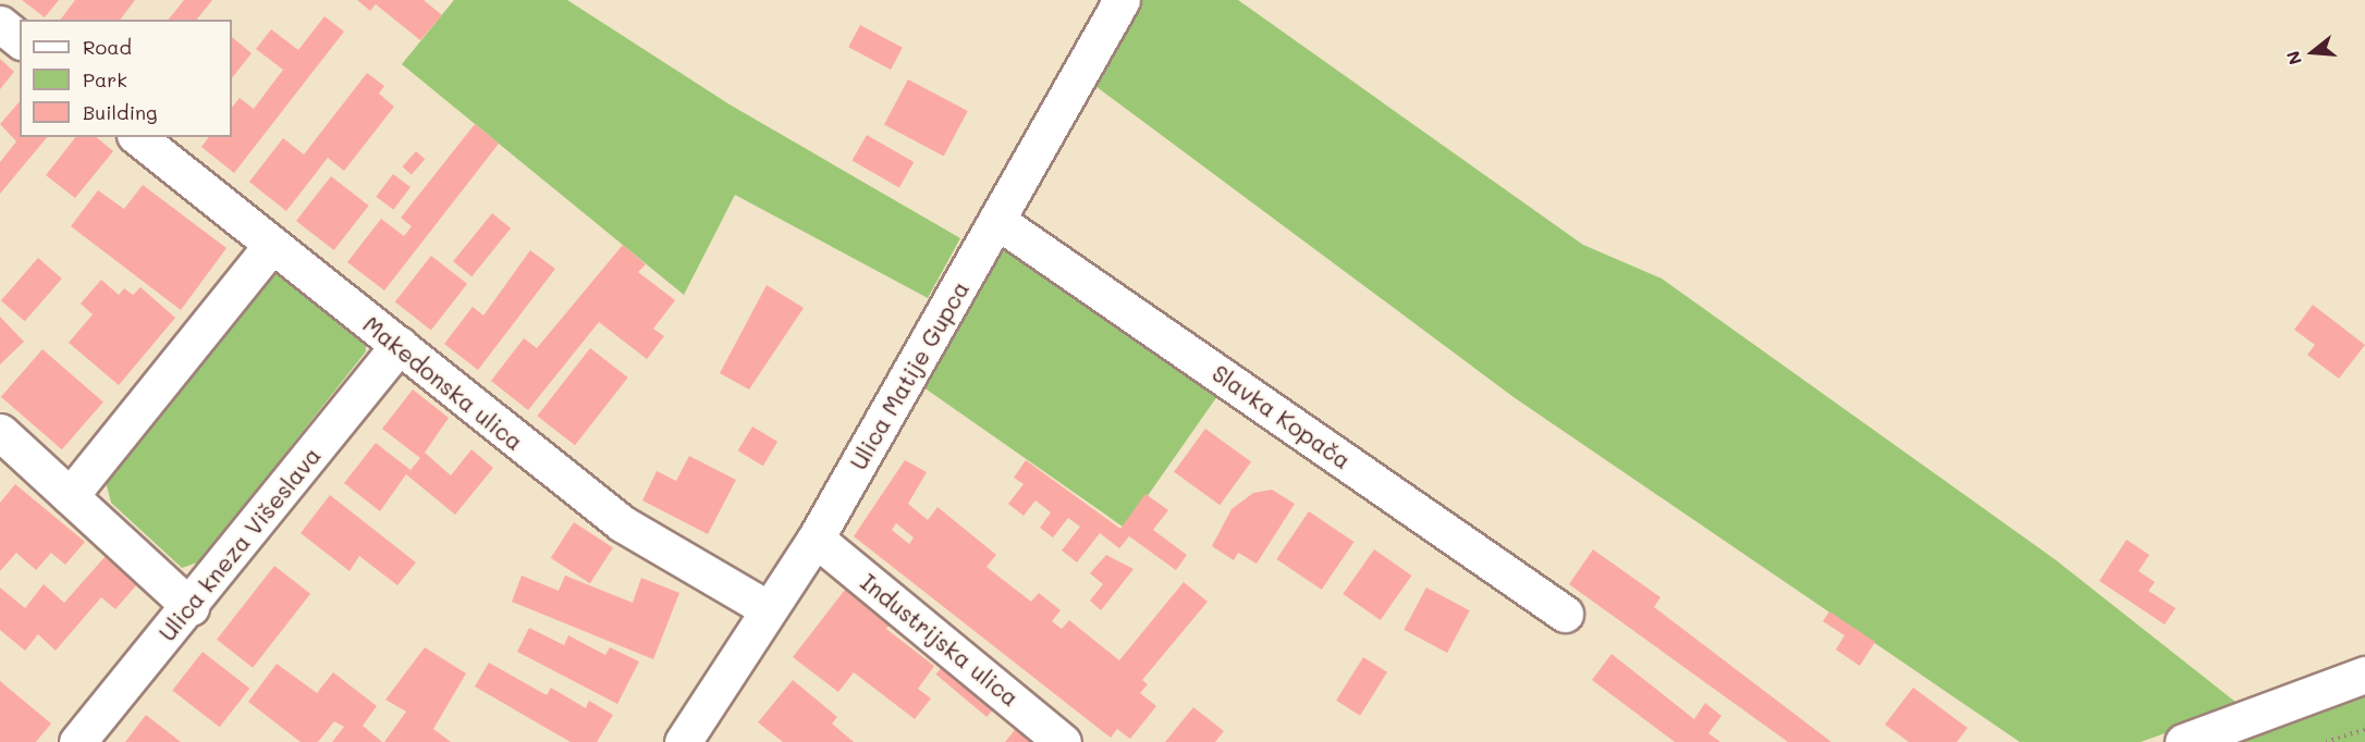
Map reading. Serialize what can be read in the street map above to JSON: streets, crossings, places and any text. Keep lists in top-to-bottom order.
{
  "streets": {
    "street": [
      "Ulica Matije Gupca",
      "Makedonska ulica",
      "Slavka Kopača",
      "Ulica kneza Višeslava",
      "Industrijska ulica"
    ]
  },
  "crossings": [
    ["Ulica Matije Gupca", "Makedonska ulica"],
    ["Ulica Matije Gupca", "Slavka Kopača"],
    ["Ulica Matije Gupca", "Industrijska ulica"],
    ["Makedonska ulica", "Ulica kneza Višeslava"]
  ],
  "legend": ["Road", "Park", "Building"],
  "north": "left"
}
